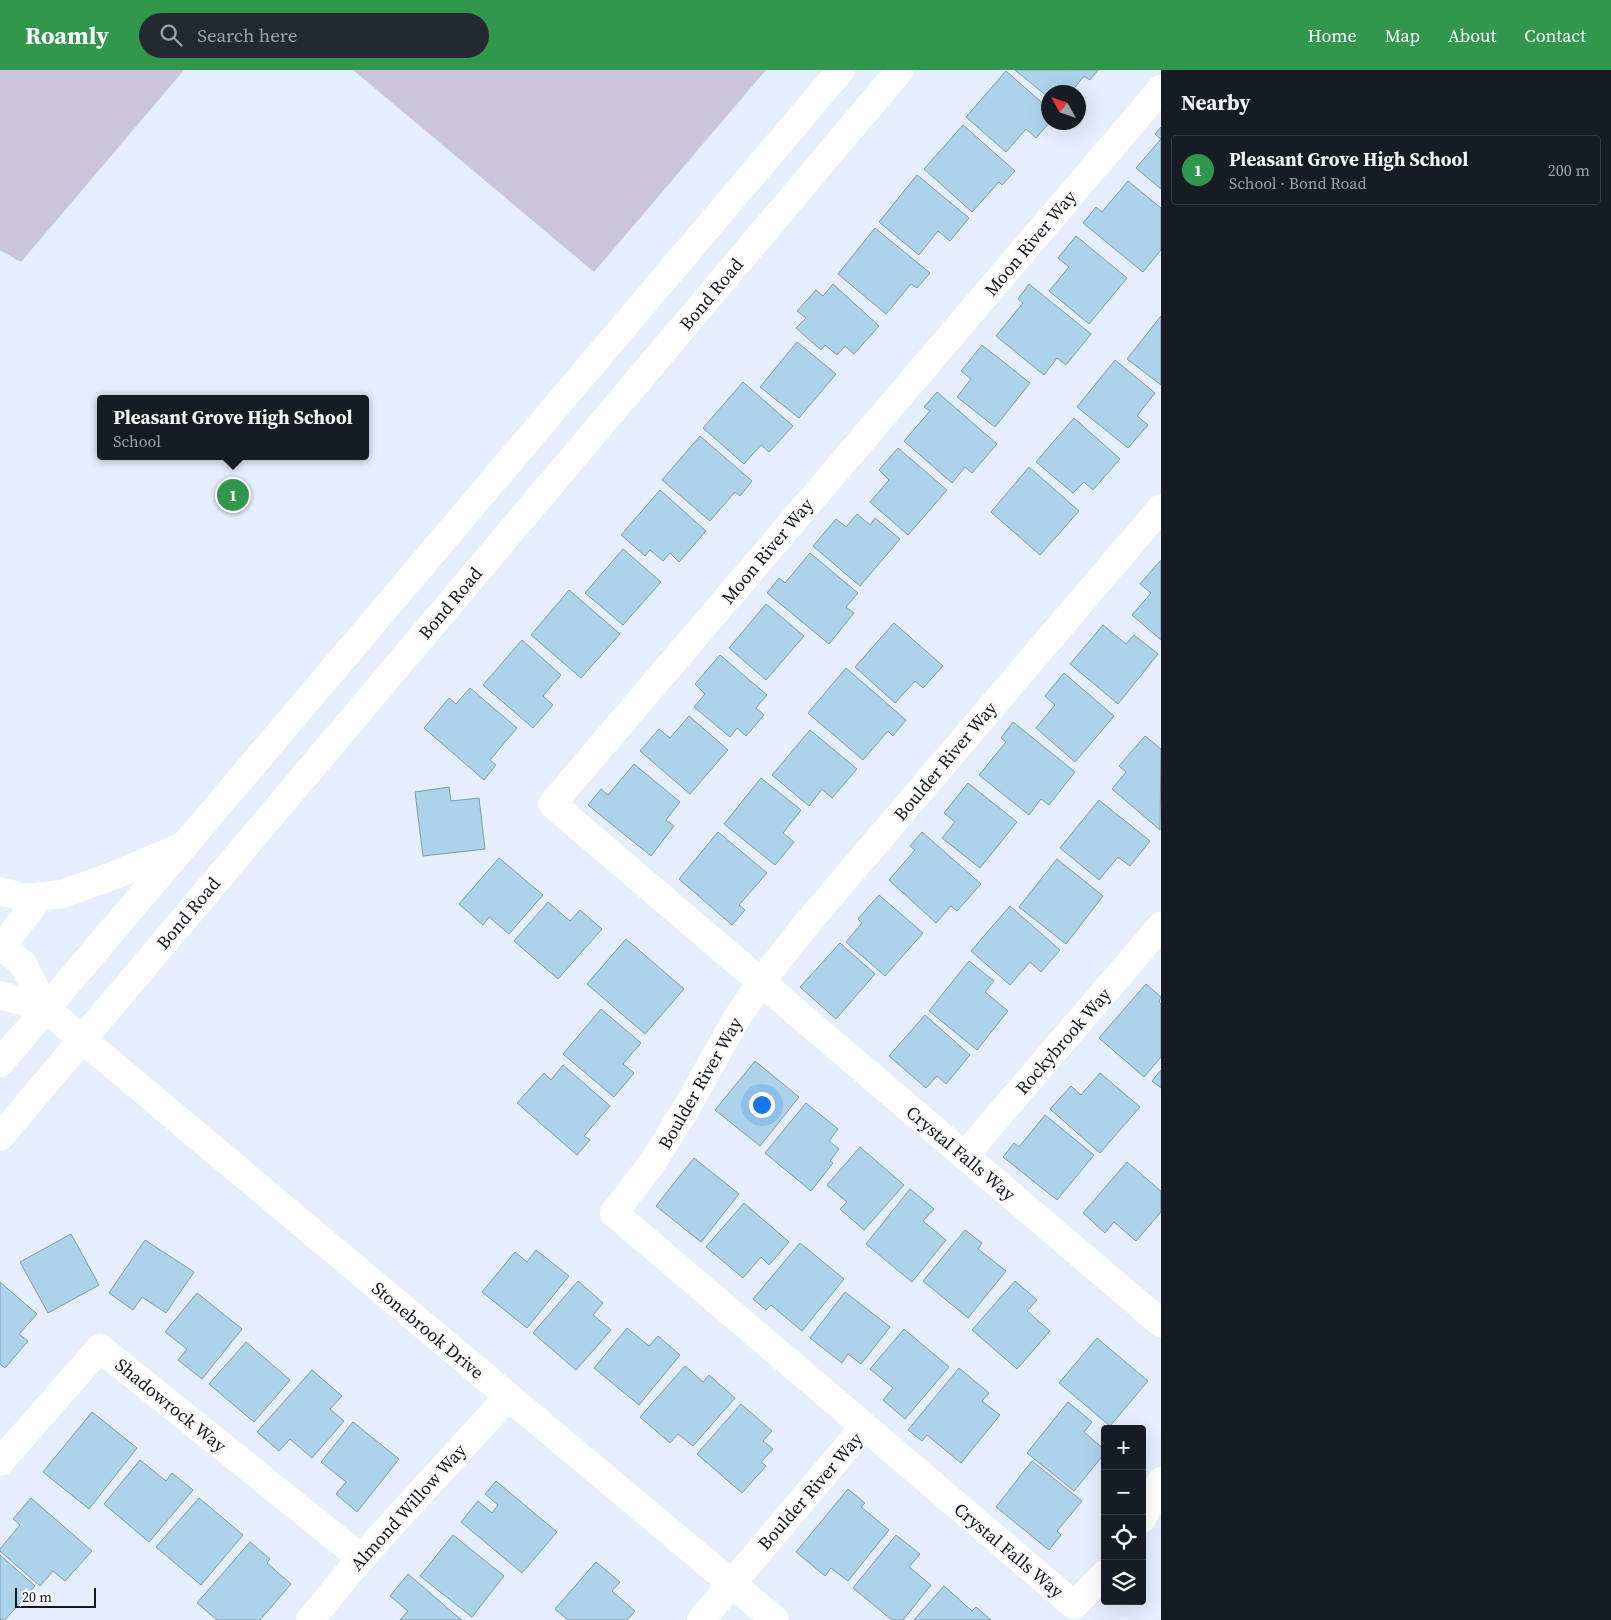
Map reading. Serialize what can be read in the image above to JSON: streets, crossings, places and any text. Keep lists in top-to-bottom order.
{
  "streets": {
    "street": [
      "Moon River Way",
      "Bond Road",
      "Boulder River Way",
      "Rockybrook Way",
      "Crystal Falls Way",
      "Stonebrook Drive",
      "Shadowrock Way",
      "Almond Willow Way"
    ]
  },
  "crossings": [
    ["Moon River Way", "Boulder River Way"],
    ["Moon River Way", "Crystal Falls Way"],
    ["Bond Road", "Stonebrook Drive"],
    ["Boulder River Way", "Crystal Falls Way"],
    ["Boulder River Way", "Stonebrook Drive"],
    ["Rockybrook Way", "Crystal Falls Way"],
    ["Stonebrook Drive", "Almond Willow Way"],
    ["Shadowrock Way", "Almond Willow Way"]
  ],
  "scale_bar": "20 m",
  "north": "top left",
  "page": {
    "header": "Roamly",
    "search": "Search here",
    "nav": [
      "Home",
      "Map",
      "About",
      "Contact"
    ],
    "heading": "Nearby",
    "list": [
      {
        "mark": "1",
        "name": "Pleasant Grove High School",
        "note": "School · Bond Road",
        "value": "200 m"
      }
    ],
    "popup": ["Pleasant Grove High School", "School"],
    "pins": "1",
    "map_buttons": ["+", "−"],
    "scale": "20 m"
  }
}
